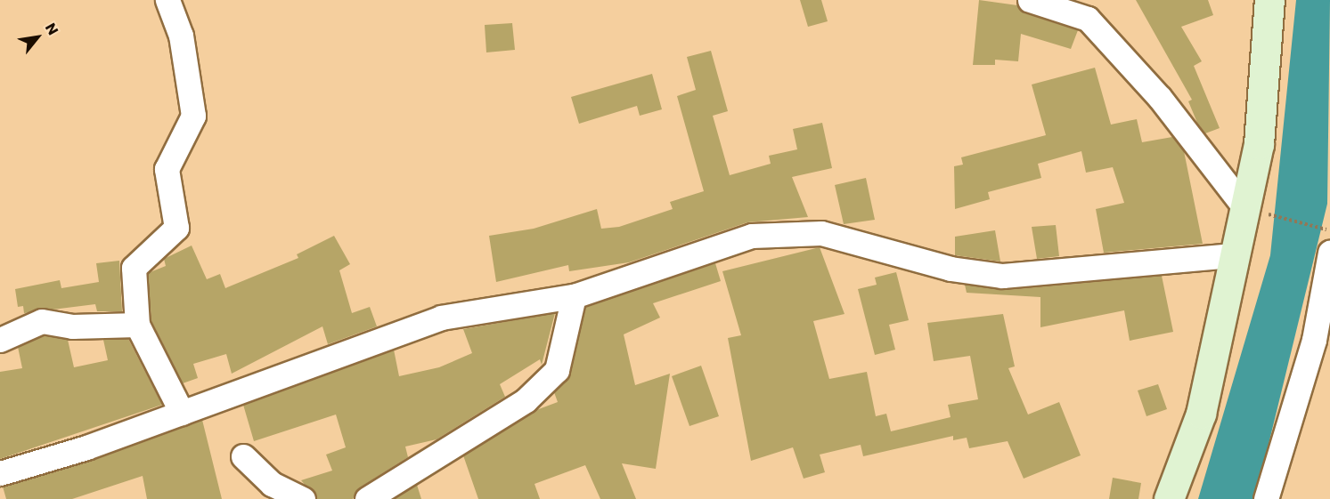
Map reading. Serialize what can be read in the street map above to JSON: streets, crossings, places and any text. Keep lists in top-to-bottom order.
{
  "north": "top right"
}
